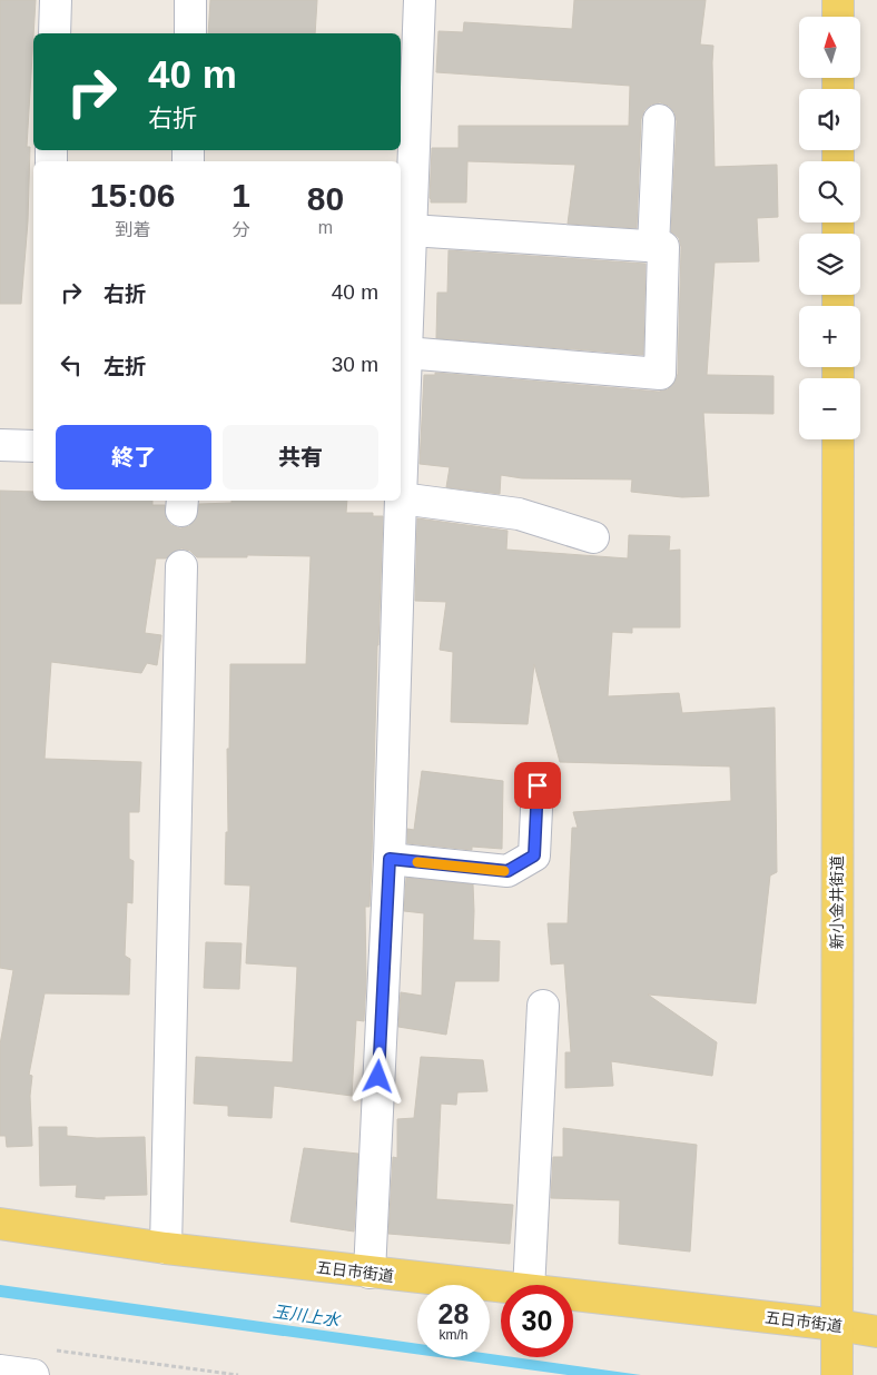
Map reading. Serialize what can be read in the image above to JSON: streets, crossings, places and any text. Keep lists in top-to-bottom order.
{
  "streets": {
    "main road": ["新小金井街道", "五日市街道"]
  },
  "crossings": [
    ["新小金井街道", "五日市街道"]
  ],
  "water": ["玉川上水"],
  "north": "top",
  "page": {
    "map_buttons": ["+", "−"],
    "turn": ["40 m", "右折"],
    "eta": [
      "15:06",
      "到着",
      "1",
      "分",
      "80",
      "m"
    ],
    "list": [
      {
        "name": "右折",
        "value": "40 m"
      },
      {
        "name": "左折",
        "value": "30 m"
      }
    ],
    "buttons": ["終了", "共有"],
    "speed": "28 km/h",
    "limit": "30"
  }
}
